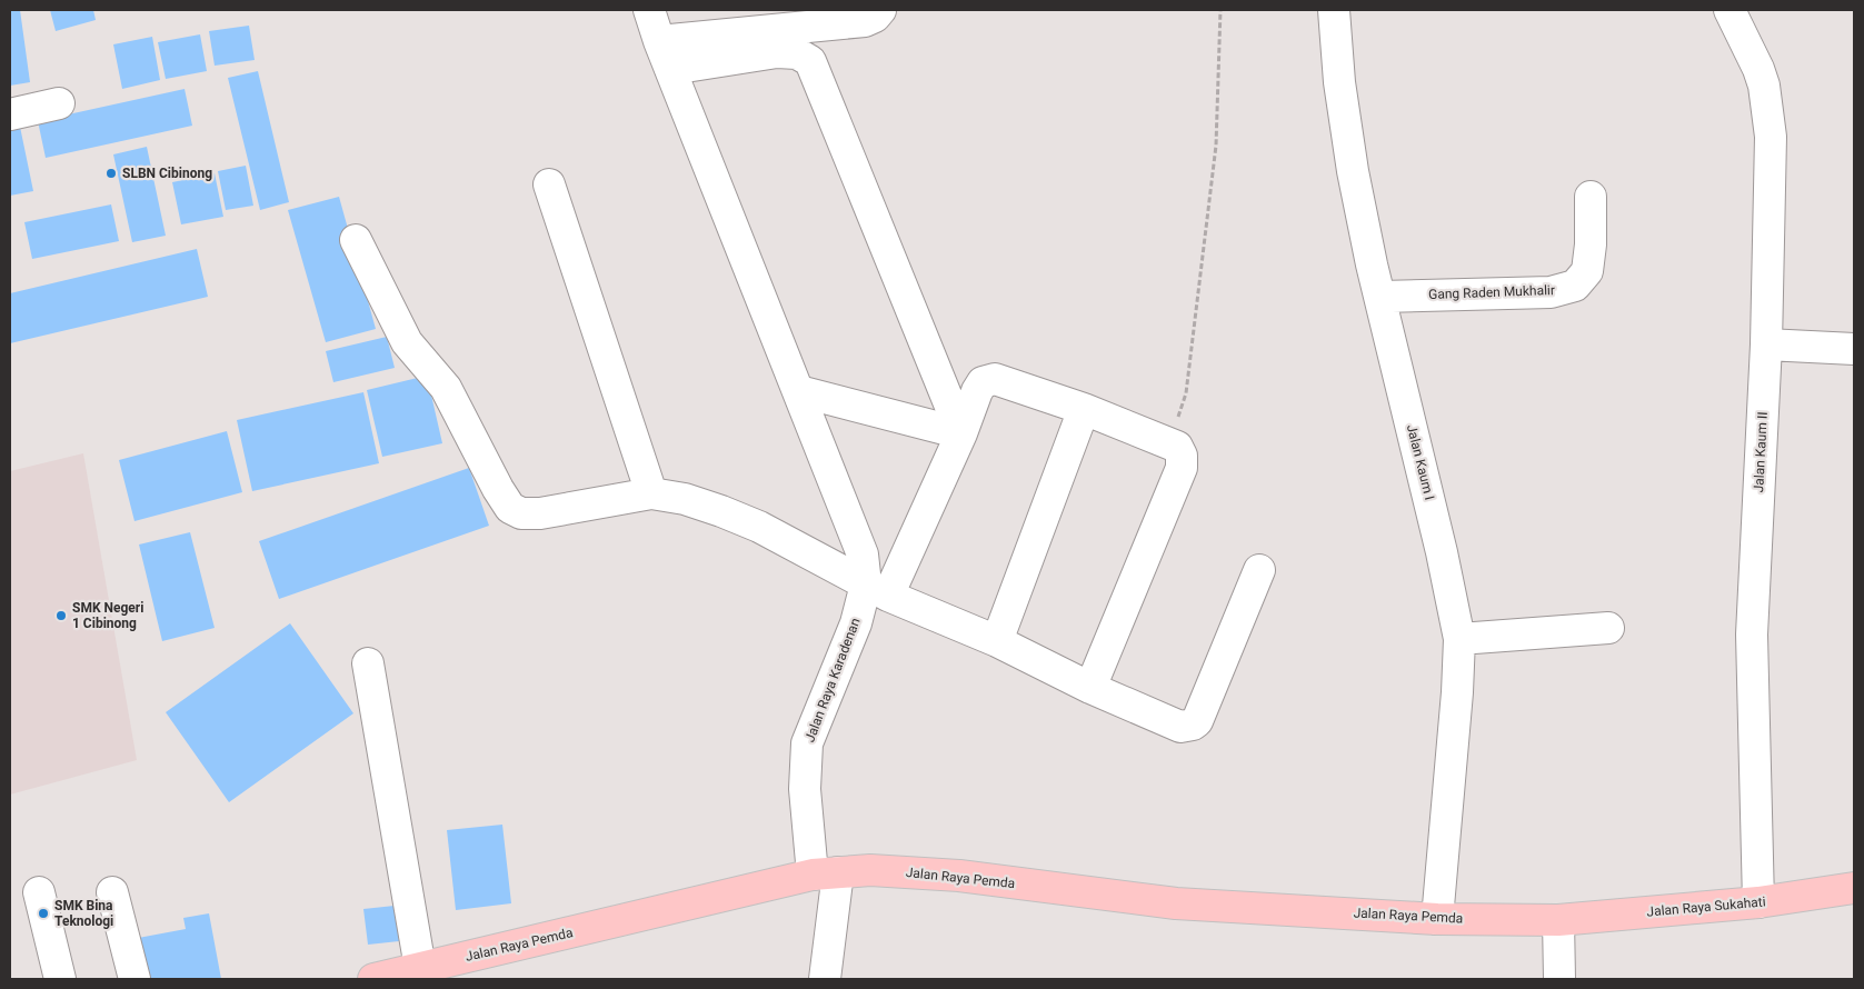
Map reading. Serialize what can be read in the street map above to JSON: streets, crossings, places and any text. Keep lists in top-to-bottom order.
{
  "streets": {
    "main road": ["Jalan Raya Pemda", "Jalan Raya Sukahati"],
    "street": [
      "Gang Raden Mukhalir",
      "Jalan Kaum II",
      "Jalan Kaum I",
      "Jalan Raya Karadenan"
    ]
  },
  "crossings": [
    ["Gang Raden Mukhalir", "Jalan Kaum I"],
    ["Jalan Kaum II", "Jalan Raya Sukahati"],
    ["Jalan Kaum I", "Jalan Raya Pemda"],
    ["Jalan Raya Karadenan", "Jalan Raya Pemda"],
    ["Jalan Raya Pemda", "Jalan Raya Sukahati"]
  ],
  "places": ["SLBN Cibinong", "SMK Negeri 1 Cibinong", "SMK Bina Teknologi"]
}
